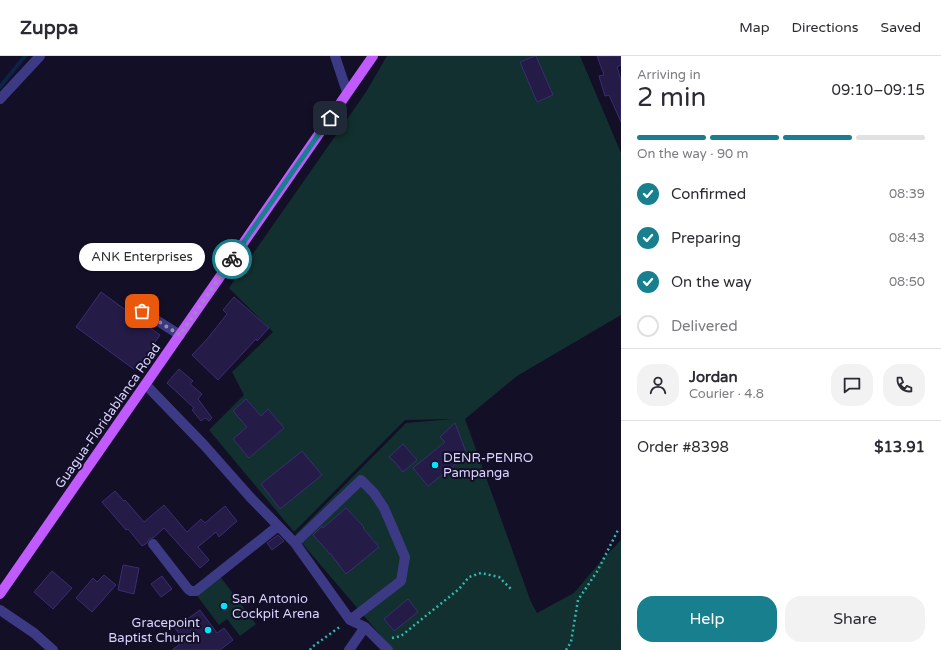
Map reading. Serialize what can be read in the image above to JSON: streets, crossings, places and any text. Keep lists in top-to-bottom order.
{
  "streets": {
    "main road": ["Guagua-Floridablanca Road"]
  },
  "places": [
    "ANK Enterprises",
    "DENR-PENRO Pampanga",
    "San Antonio Cockpit Arena",
    "Gracepoint Baptist Church"
  ],
  "page": {
    "header": "Zuppa",
    "nav": ["Map", "Directions", "Saved"],
    "heading": ["2 min", "Arriving in", "09:10–09:15"],
    "panel": [
      "Jordan",
      "Courier · 4.8",
      "Order #8398",
      "$13.91"
    ],
    "bar": "On the way · 90 m",
    "list": [
      ["Confirmed", "08:39"],
      ["Preparing", "08:43"],
      ["On the way", "08:50"],
      "Delivered"
    ],
    "bubble": "ANK Enterprises",
    "buttons": ["Help", "Share"]
  }
}
